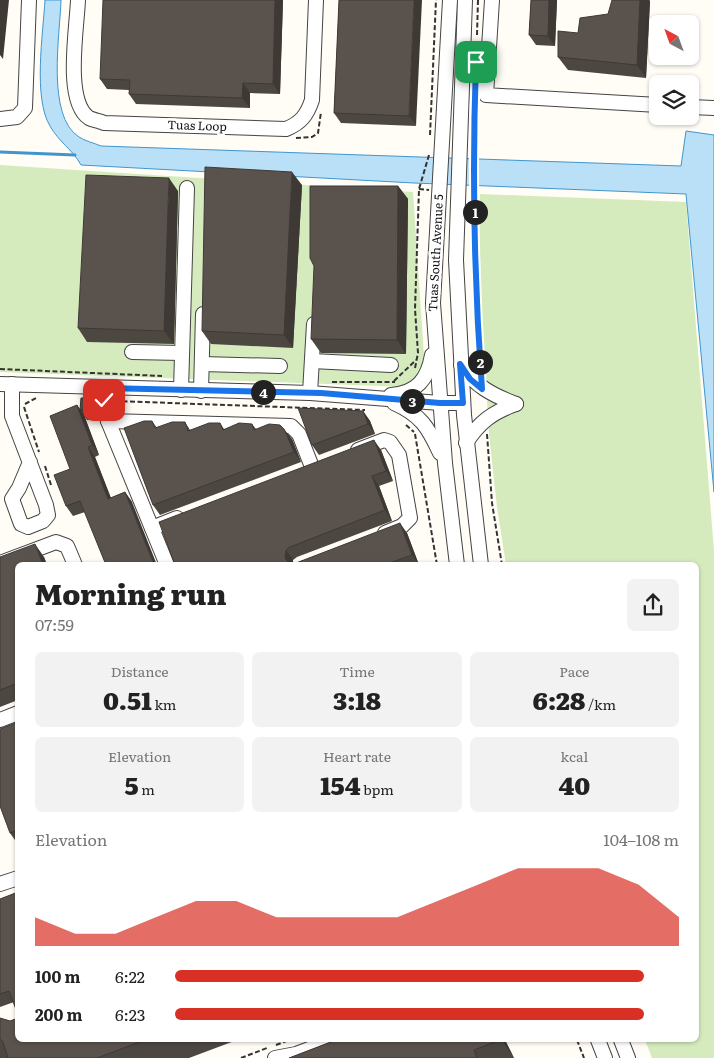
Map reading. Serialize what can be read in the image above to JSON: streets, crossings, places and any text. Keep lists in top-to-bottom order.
{
  "streets": {
    "street": ["Tuas Loop", "Tuas South Avenue 5"]
  },
  "north": "top left",
  "page": {
    "pins": [
      "1",
      "2",
      "4",
      "3"
    ],
    "heading": ["Morning run", "07:59"],
    "stats": [
      ["Distance", "0.51 km"],
      ["Time", "3:18"],
      ["Pace", "6:28 /km"],
      ["Elevation", "5 m"],
      ["Heart rate", "154 bpm"],
      ["kcal", "40"]
    ],
    "chart": ["Elevation", "104–108 m"],
    "list": [
      {
        "name": "100 m",
        "note": "6:22"
      },
      {
        "name": "200 m",
        "note": "6:23"
      }
    ]
  }
}
